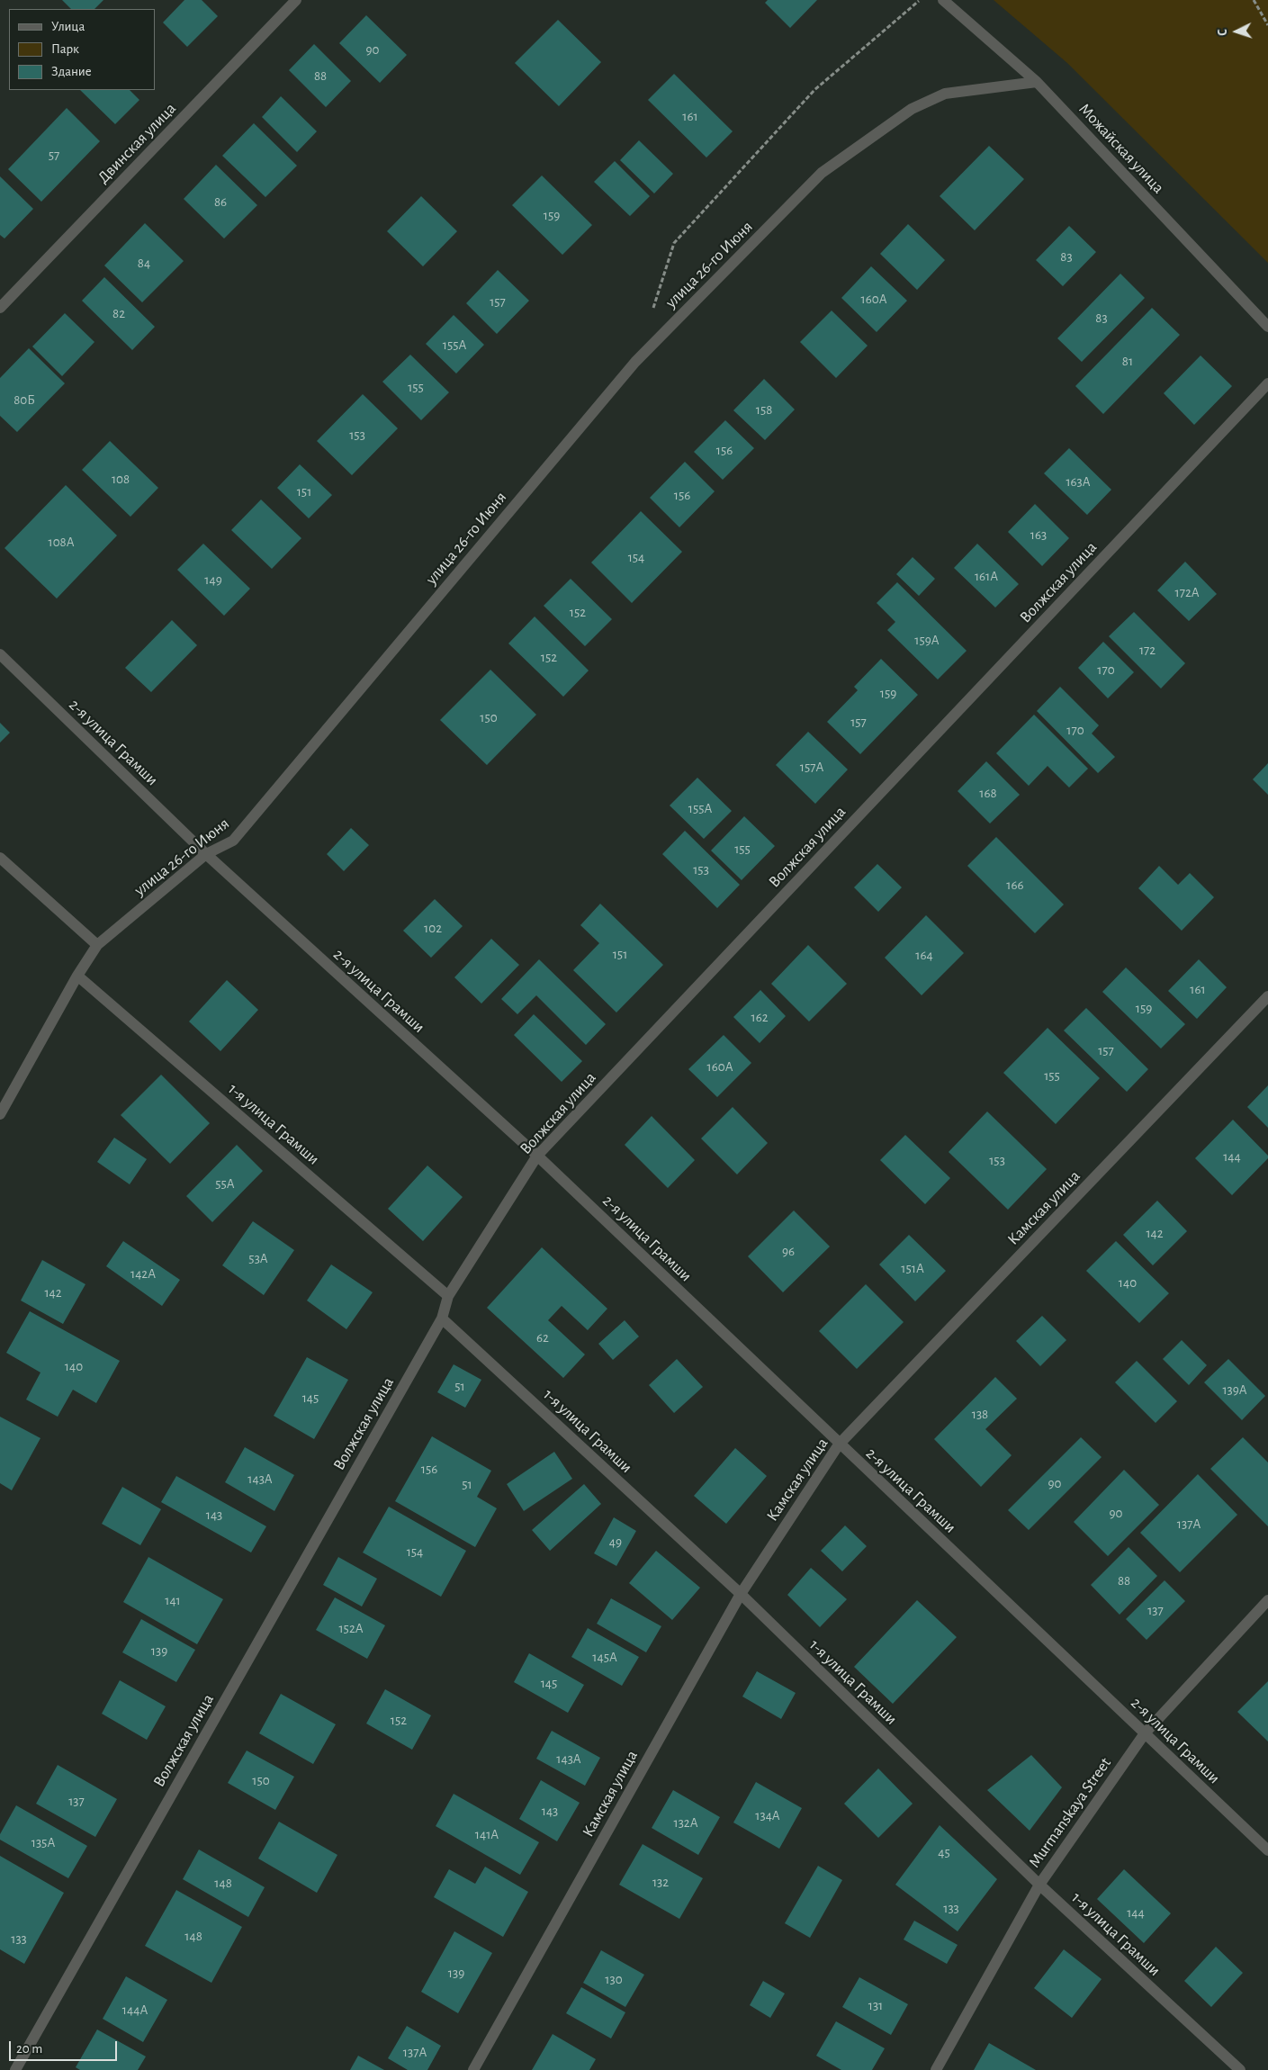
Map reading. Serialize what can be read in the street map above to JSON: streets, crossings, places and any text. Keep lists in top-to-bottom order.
{
  "streets": {
    "street": [
      "Двинская улица",
      "Можайская улица",
      "улица 26-го Июня",
      "Волжская улица",
      "2-я улица Грамши",
      "1-я улица Грамши",
      "Камская улица",
      "Murmanskaya Street"
    ]
  },
  "crossings": [
    ["Можайская улица", "улица 26-го Июня"],
    ["улица 26-го Июня", "2-я улица Грамши"],
    ["улица 26-го Июня", "1-я улица Грамши"],
    ["Волжская улица", "2-я улица Грамши"],
    ["Волжская улица", "1-я улица Грамши"],
    ["2-я улица Грамши", "Камская улица"],
    ["2-я улица Грамши", "Murmanskaya Street"],
    ["1-я улица Грамши", "Камская улица"],
    ["1-я улица Грамши", "Murmanskaya Street"]
  ],
  "house_numbers": [
    "90",
    "88",
    "161",
    "57",
    "86",
    "159",
    "83",
    "84",
    "160А",
    "157",
    "82",
    "83",
    "155А",
    "81",
    "155",
    "80Б",
    "158",
    "153",
    "156",
    "108",
    "163А",
    "151",
    "156",
    "163",
    "108А",
    "154",
    "161А",
    "149",
    "172А",
    "152",
    "159А",
    "172",
    "152",
    "170",
    "159",
    "150",
    "157",
    "170",
    "157А",
    "168",
    "155А",
    "155",
    "153",
    "166",
    "102",
    "151",
    "164",
    "161",
    "159",
    "162",
    "157",
    "160А",
    "155",
    "144",
    "153",
    "55А",
    "142",
    "96",
    "53А",
    "151А",
    "142А",
    "140",
    "142",
    "62",
    "140",
    "51",
    "139А",
    "145",
    "138",
    "156",
    "143А",
    "90",
    "51",
    "90",
    "143",
    "137А",
    "49",
    "154",
    "88",
    "141",
    "137",
    "152А",
    "139",
    "145А",
    "145",
    "152",
    "143А",
    "150",
    "137",
    "143",
    "134А",
    "132А",
    "141А",
    "135А",
    "45",
    "132",
    "148",
    "133",
    "144",
    "148",
    "133",
    "139",
    "130",
    "131",
    "144А",
    "137А"
  ],
  "legend": ["Улица", "Парк", "Здание"],
  "scale_bar": "20 m",
  "north": "left"
}
